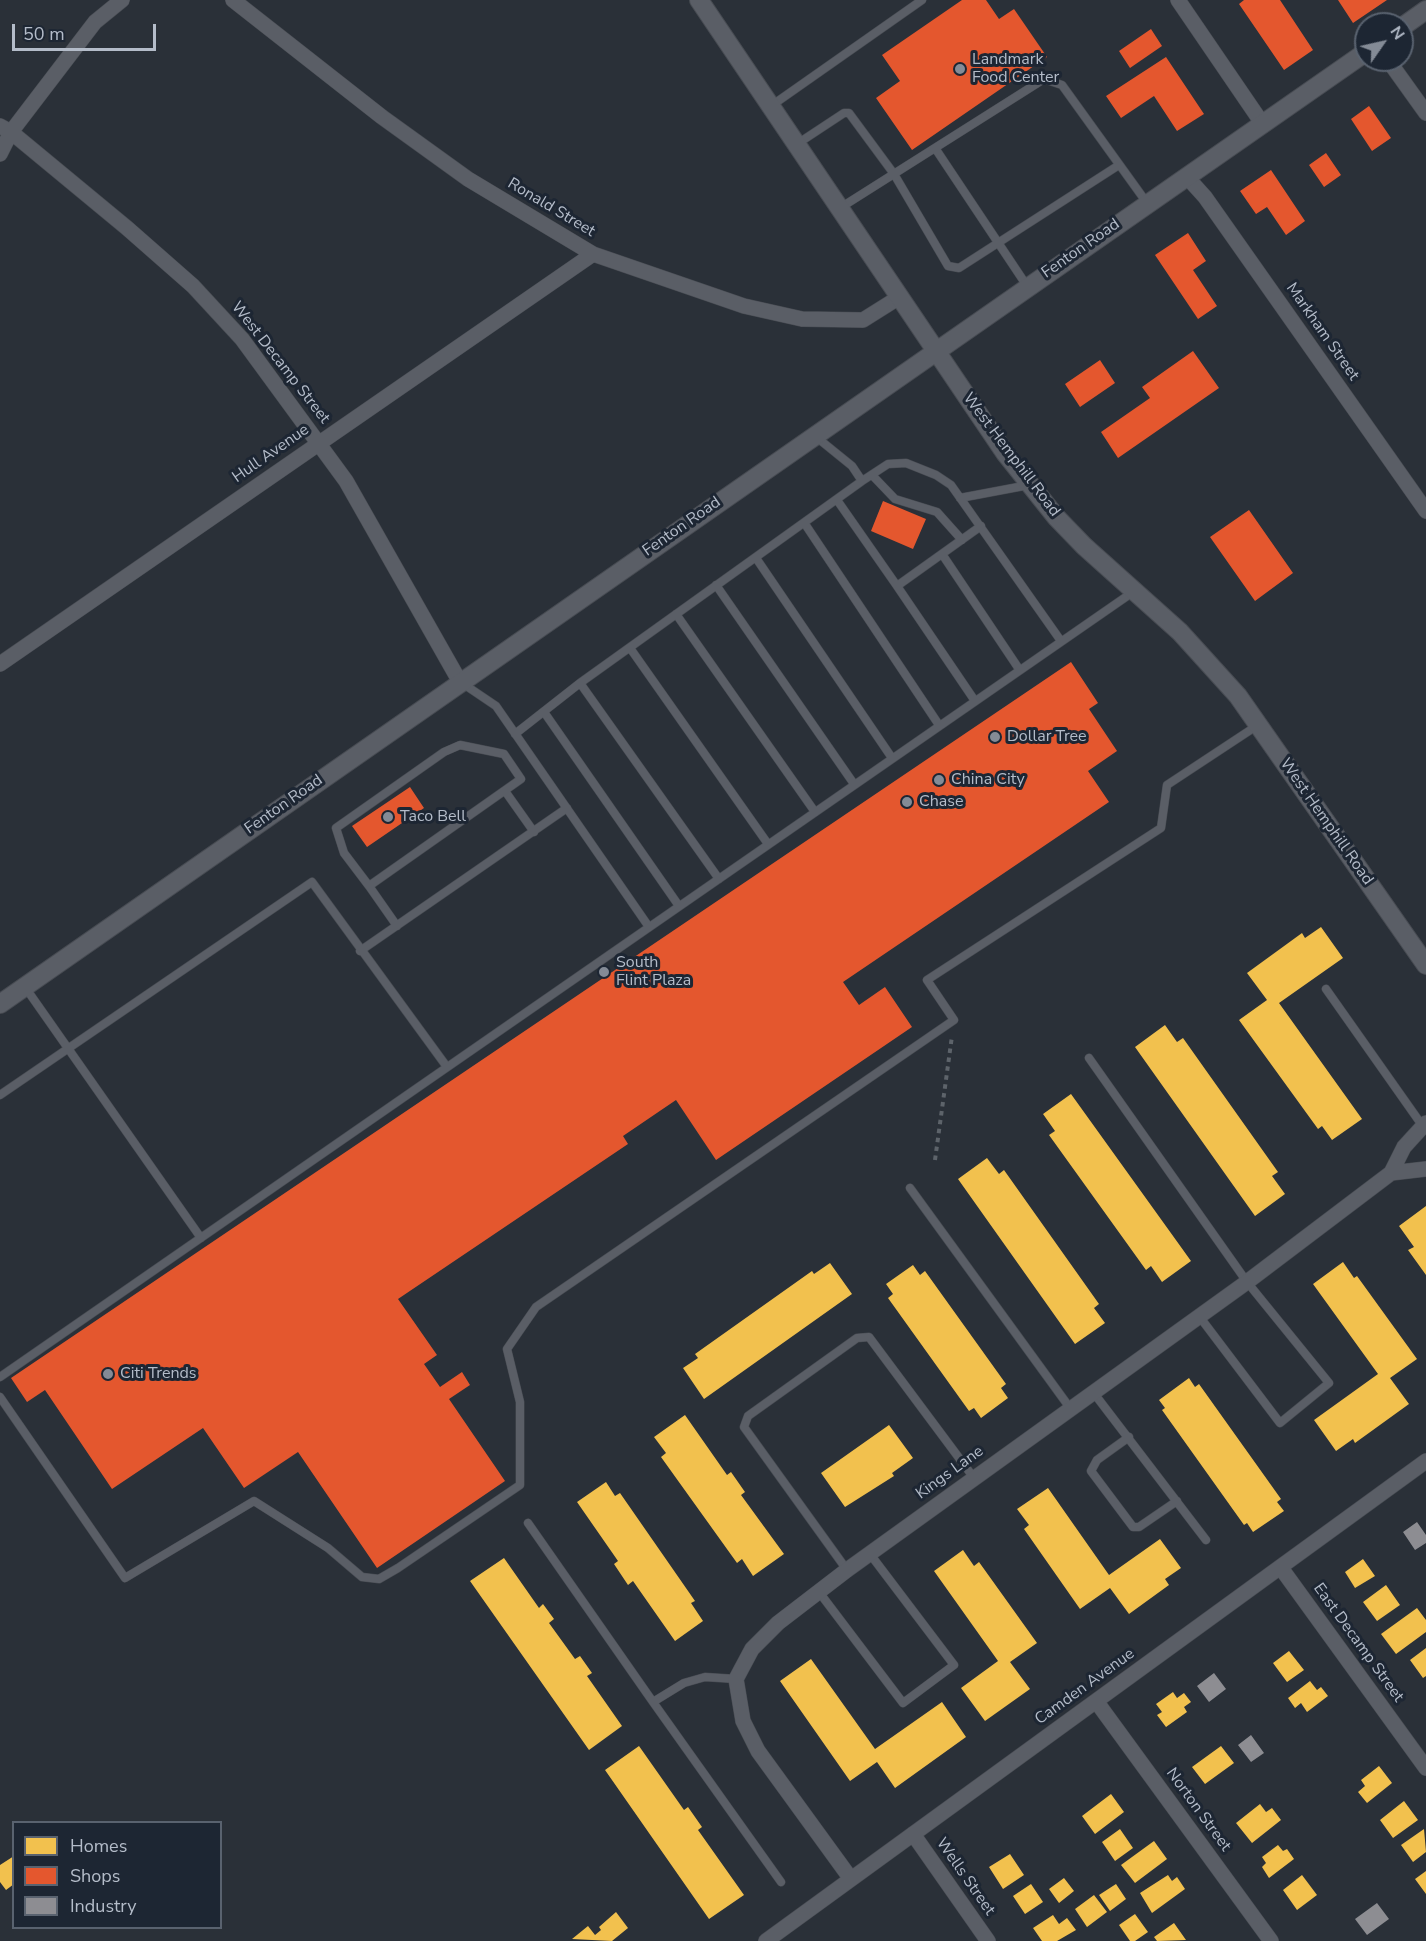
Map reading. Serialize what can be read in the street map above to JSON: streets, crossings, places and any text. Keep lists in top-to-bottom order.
{
  "streets": {
    "street": [
      "Ronald Street",
      "Fenton Road",
      "Markham Street",
      "West Decamp Street",
      "Hull Avenue",
      "West Hemphill Road",
      "Kings Lane",
      "East Decamp Street",
      "Camden Avenue",
      "Norton Street",
      "Wells Street"
    ]
  },
  "crossings": [
    ["Ronald Street", "Hull Avenue"],
    ["Ronald Street", "West Hemphill Road"],
    ["Fenton Road", "Markham Street"],
    ["Fenton Road", "West Decamp Street"],
    ["Fenton Road", "West Hemphill Road"],
    ["West Decamp Street", "Hull Avenue"],
    ["East Decamp Street", "Camden Avenue"],
    ["Camden Avenue", "Norton Street"],
    ["Camden Avenue", "Wells Street"]
  ],
  "places": [
    "Landmark Food Center",
    "Dollar Tree",
    "China City",
    "Chase",
    "Taco Bell",
    "South Flint Plaza",
    "Citi Trends"
  ],
  "legend": ["Homes", "Shops", "Industry"],
  "scale_bar": "50 m",
  "north": "top right"
}
